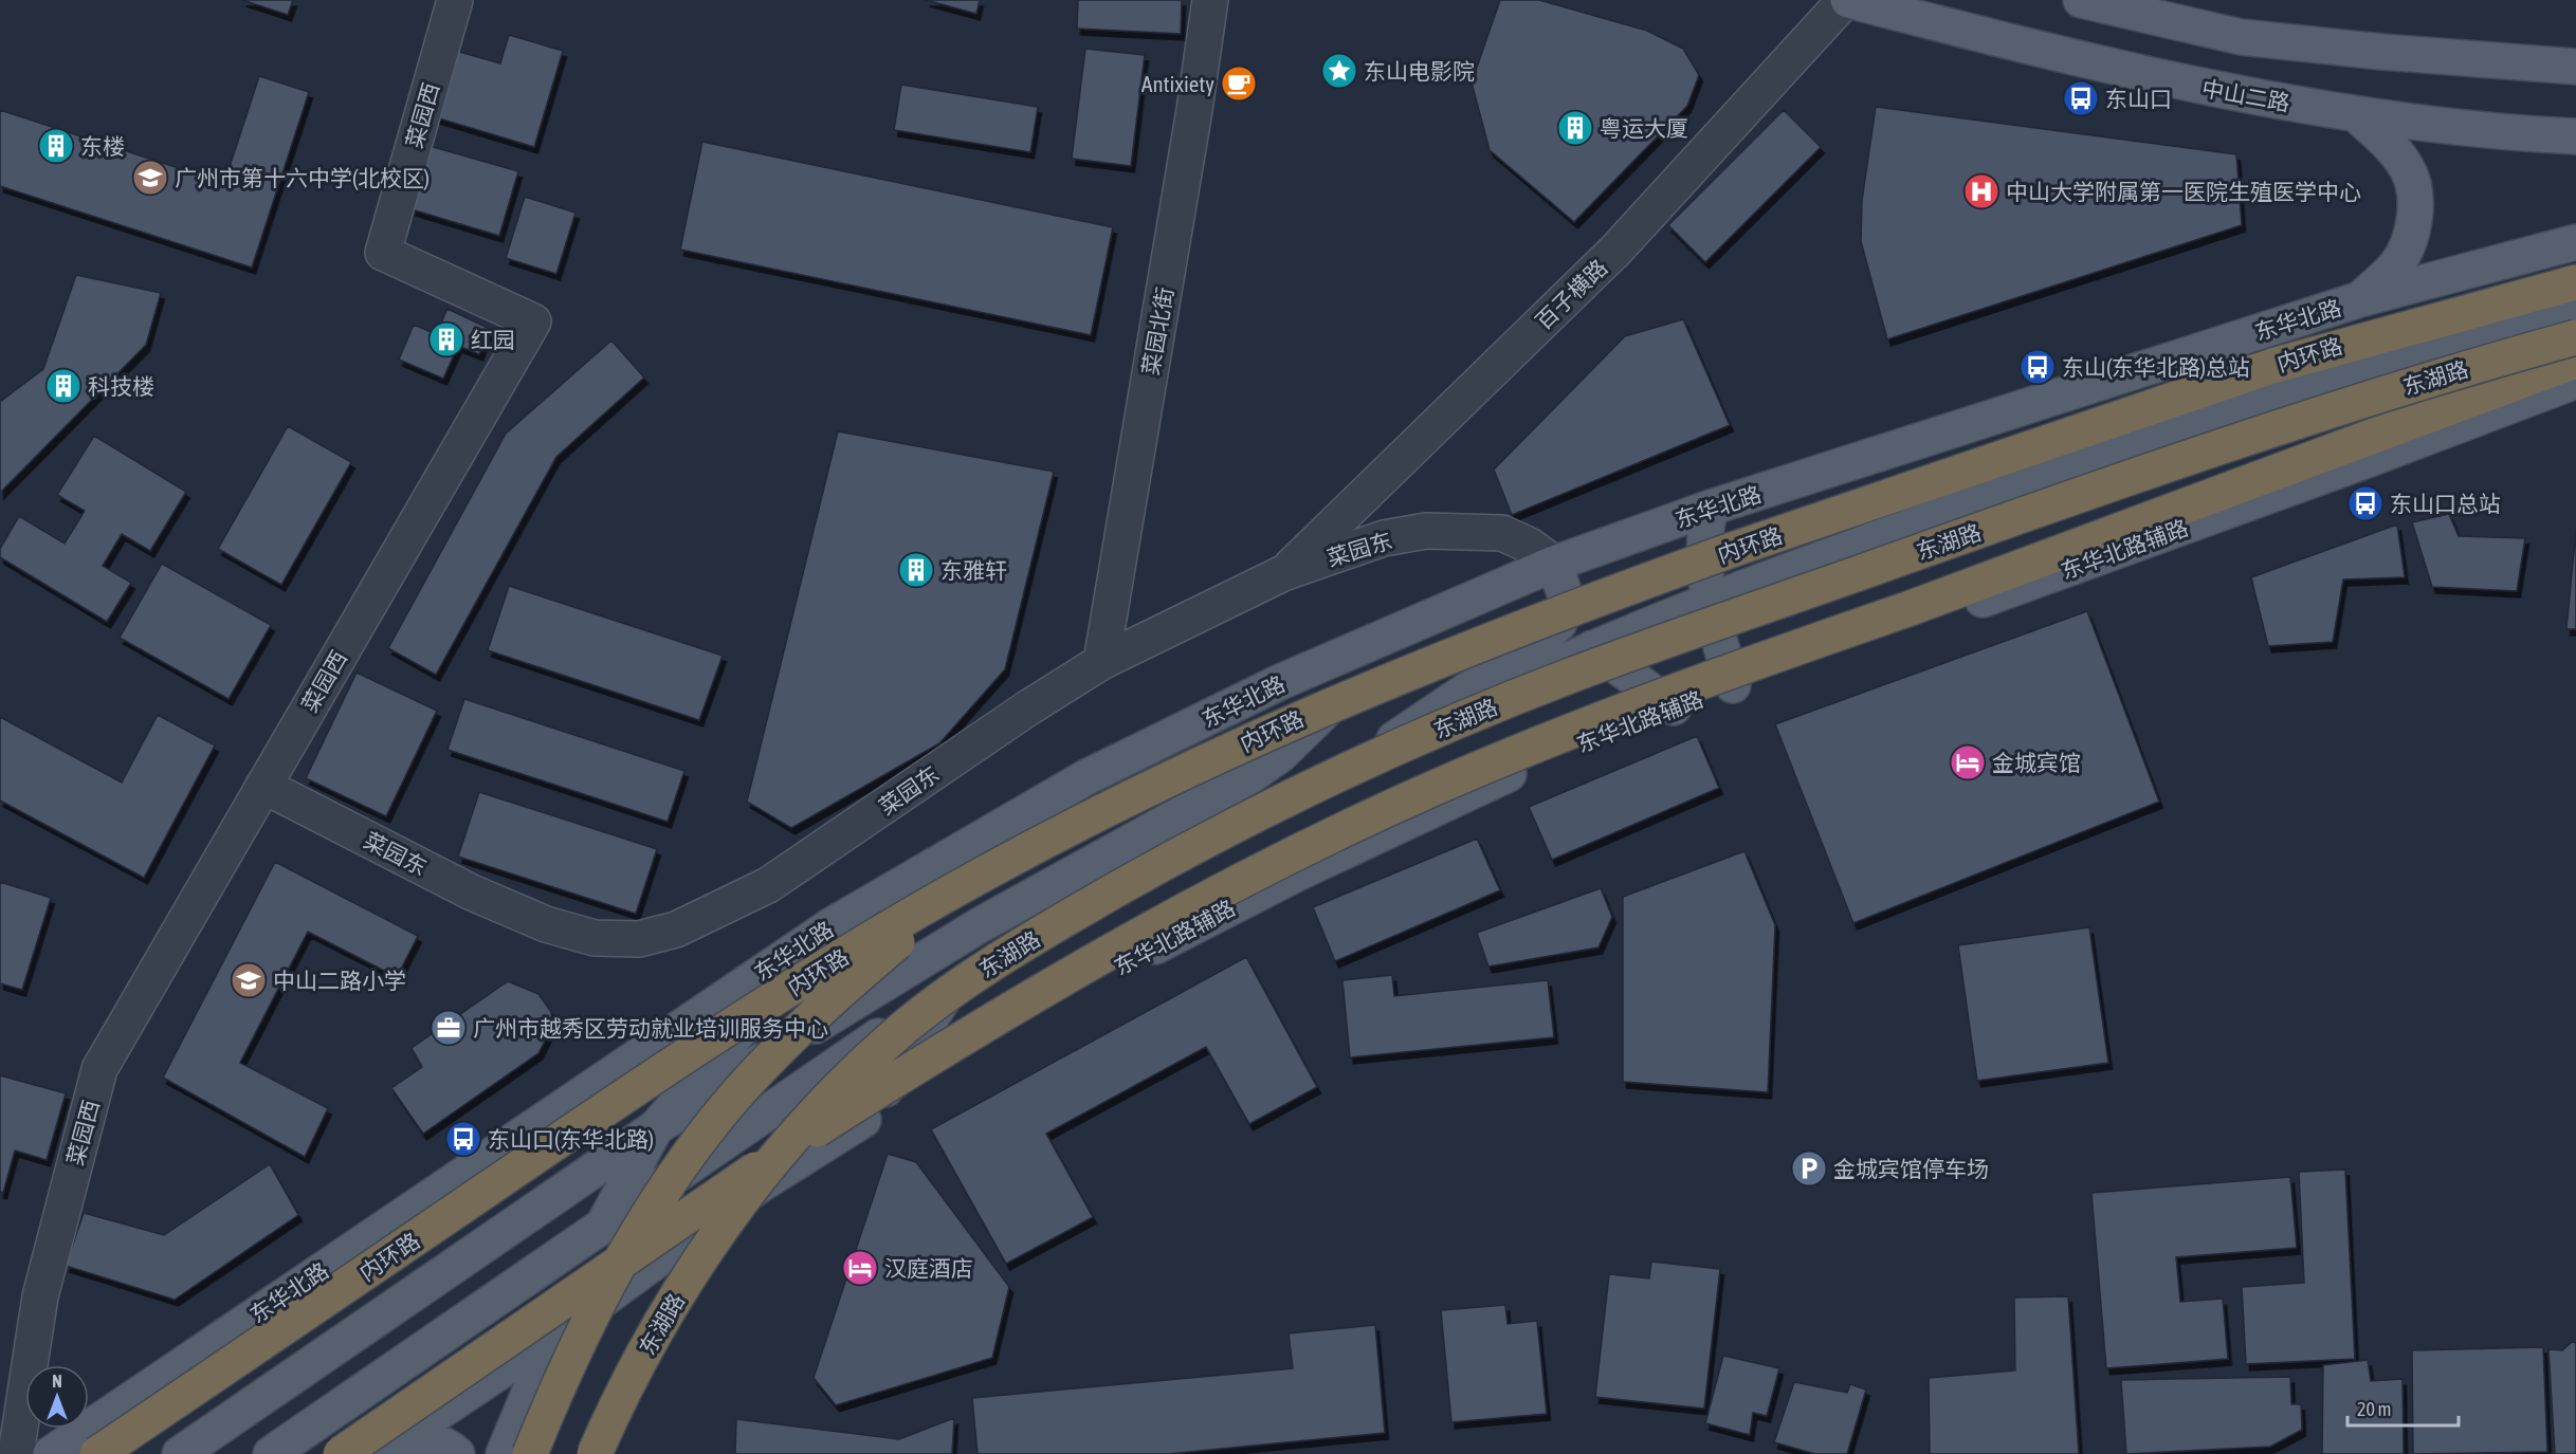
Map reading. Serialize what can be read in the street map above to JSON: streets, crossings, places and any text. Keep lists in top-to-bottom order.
{
  "streets": {
    "highway": ["内环路", "东湖路"],
    "main road": ["中山二路", "东华北路", "东华北路辅路"],
    "street": [
      "菜园西",
      "百子横路",
      "菜园北街",
      "菜园东"
    ]
  },
  "crossings": [
    ["中山二路", "百子横路"],
    ["菜园西", "菜园东"],
    ["百子横路", "菜园东"],
    ["东华北路", "菜园东"],
    ["菜园北街", "菜园东"]
  ],
  "places": {
    "place": ["东山电影院"],
    "cafe": ["Antixiety"],
    "bus stop": [
      "东山口",
      "东山(东华北路)总站",
      "东山口总站",
      "东山口(东华北路)"
    ],
    "building": [
      "粤运大厦",
      "东楼",
      "红园",
      "科技楼",
      "东雅轩"
    ],
    "school or university": ["广州市第十六中学(北校区)", "中山二路小学"],
    "hospital": ["中山大学附属第一医院生殖医学中心"],
    "hotel": ["金城宾馆", "汉庭酒店"],
    "office": ["广州市越秀区劳动就业培训服务中心"],
    "parking": ["金城宾馆停车场"]
  },
  "scale_bar": "20 m",
  "north": "top"
}
